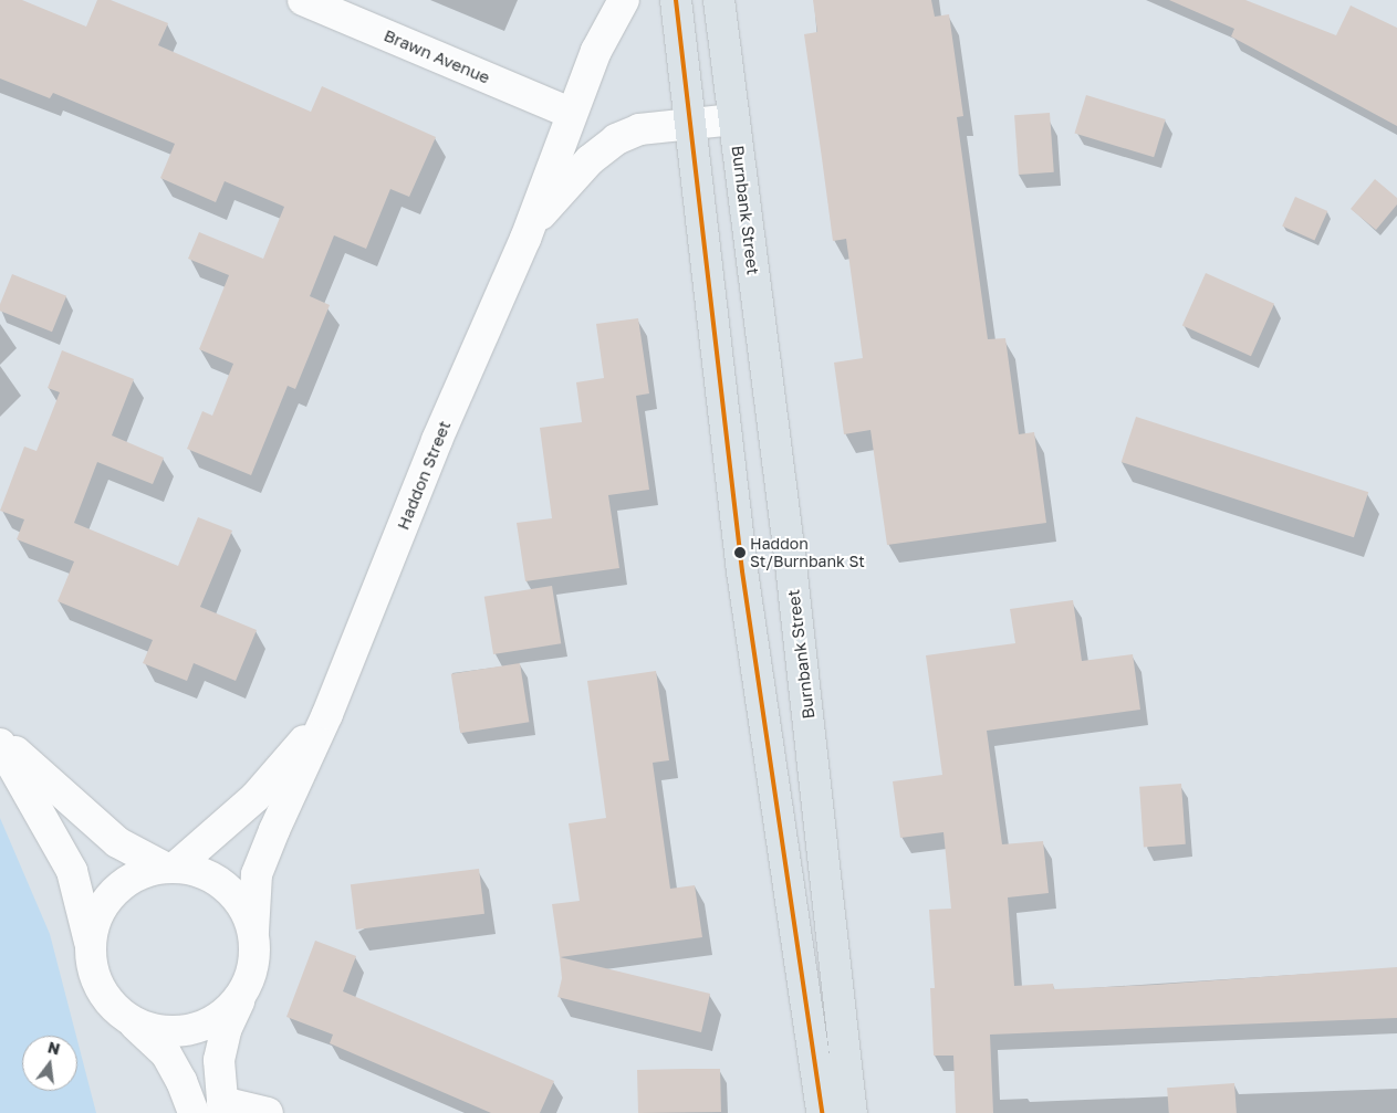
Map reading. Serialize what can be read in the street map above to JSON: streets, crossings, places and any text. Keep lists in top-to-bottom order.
{
  "streets": {
    "main road": ["Burnbank Street"],
    "street": ["Brawn Avenue", "Haddon Street"]
  },
  "crossings": [
    ["Brawn Avenue", "Haddon Street"],
    ["Burnbank Street", "Haddon Street"]
  ],
  "places": ["Haddon St/Burnbank St"],
  "north": "top"
}
